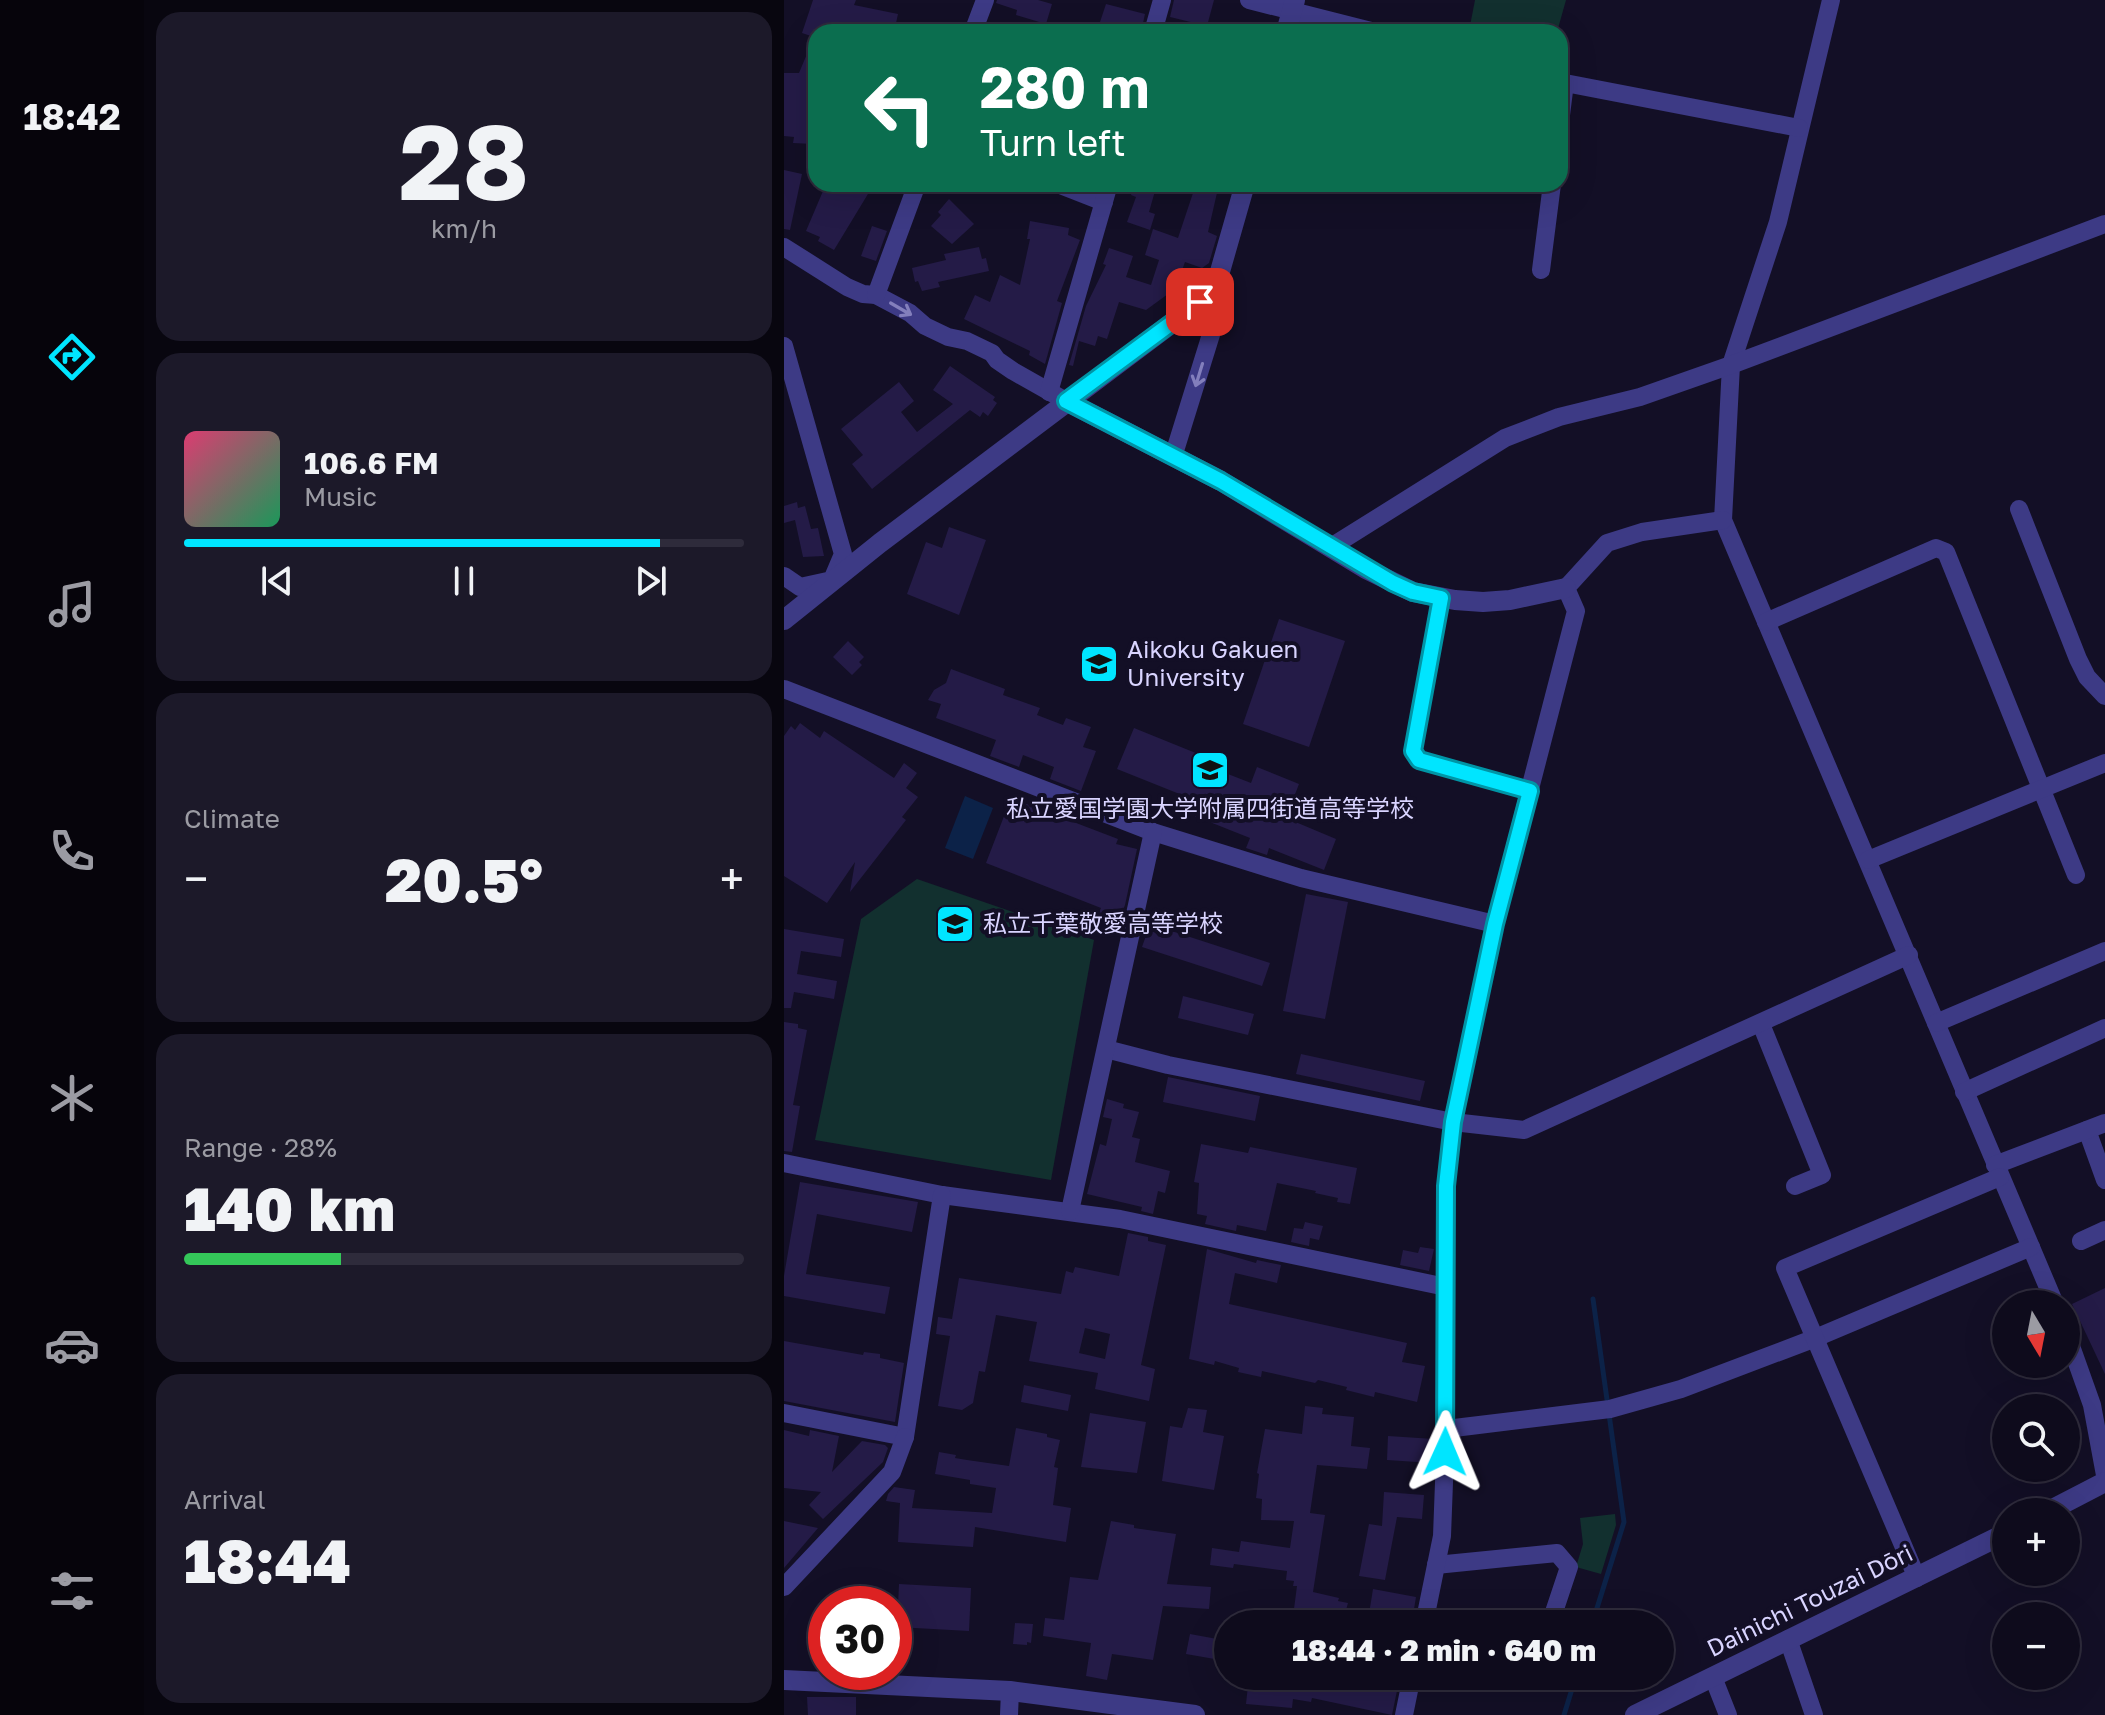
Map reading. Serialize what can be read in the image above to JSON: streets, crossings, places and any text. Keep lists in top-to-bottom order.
{
  "streets": {
    "street": ["Dainichi Touzai Dōri"]
  },
  "places": {
    "school or university": ["Aikoku Gakuen University", "私立愛国学園大学附属四街道高等学校", "私立千葉敬愛高等学校"]
  },
  "north": "bottom",
  "page": {
    "tabs": "18:42",
    "tile": [
      ["28", "km/h"],
      "Climate",
      ["Range · 28%", "140 km"],
      ["Arrival", "18:44"]
    ],
    "turn": ["280 m", "Turn left"],
    "song": ["106.6 FM", "Music"],
    "heat": ["−", "20.5°", "+"],
    "map_buttons": ["+", "−"],
    "limit": "30",
    "trip": "18:44 · 2 min · 640 m"
  }
}
